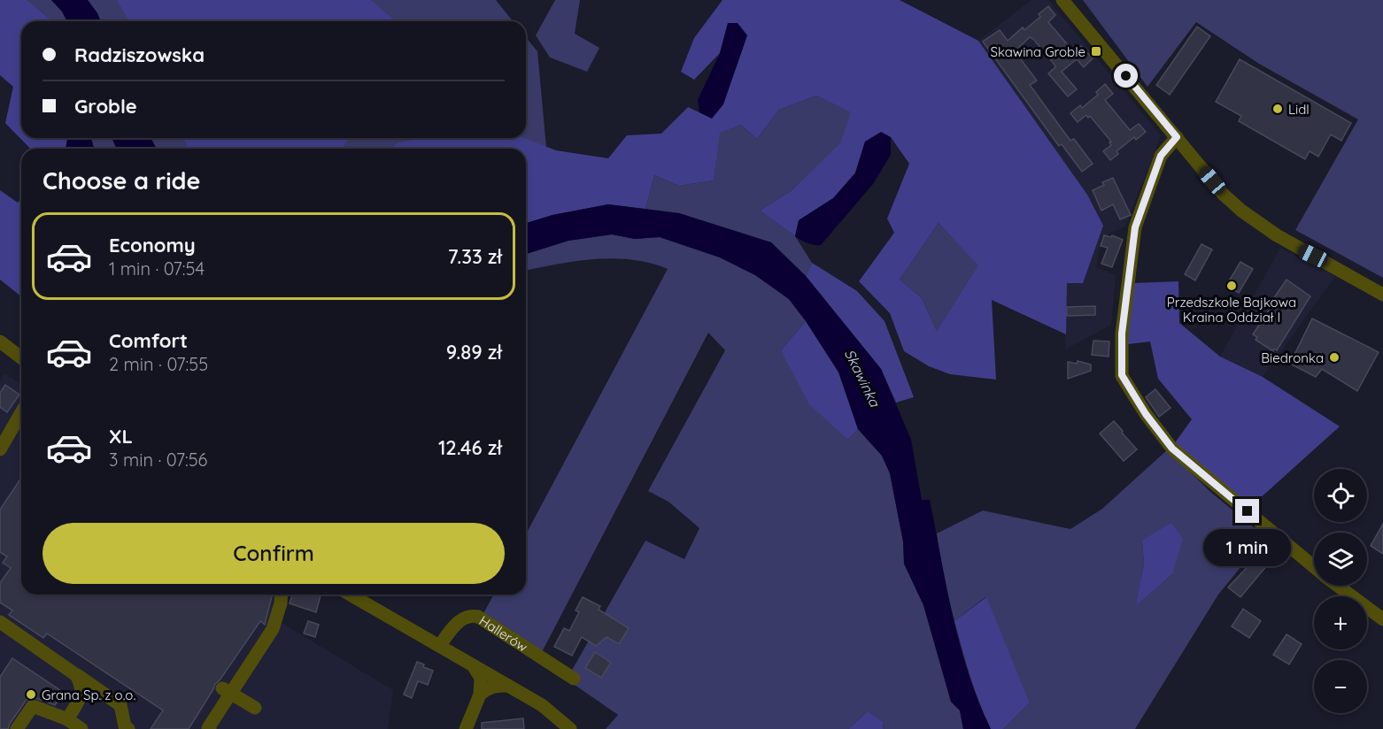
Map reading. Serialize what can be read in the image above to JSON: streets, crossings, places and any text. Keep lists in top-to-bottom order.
{
  "streets": {
    "street": ["Hallerów"]
  },
  "water": ["Skawinka"],
  "places": {
    "transit": ["Skawina Groble"],
    "other": [
      "Lidl",
      "Przedszkole Bajkowa Kraina Oddział I",
      "Biedronka",
      "Grana Sp. z o.o."
    ]
  },
  "page": {
    "banner": ["Radziszowska", "Groble"],
    "heading": "Choose a ride",
    "list": [
      {
        "name": "Economy",
        "note": "1 min · 07:54",
        "value": "7.33 zł"
      },
      {
        "name": "Comfort",
        "note": "2 min · 07:55",
        "value": "9.89 zł"
      },
      {
        "name": "XL",
        "note": "3 min · 07:56",
        "value": "12.46 zł"
      }
    ],
    "map_buttons": ["+", "−"],
    "buttons": "Confirm",
    "bubble": "1 min"
  }
}
